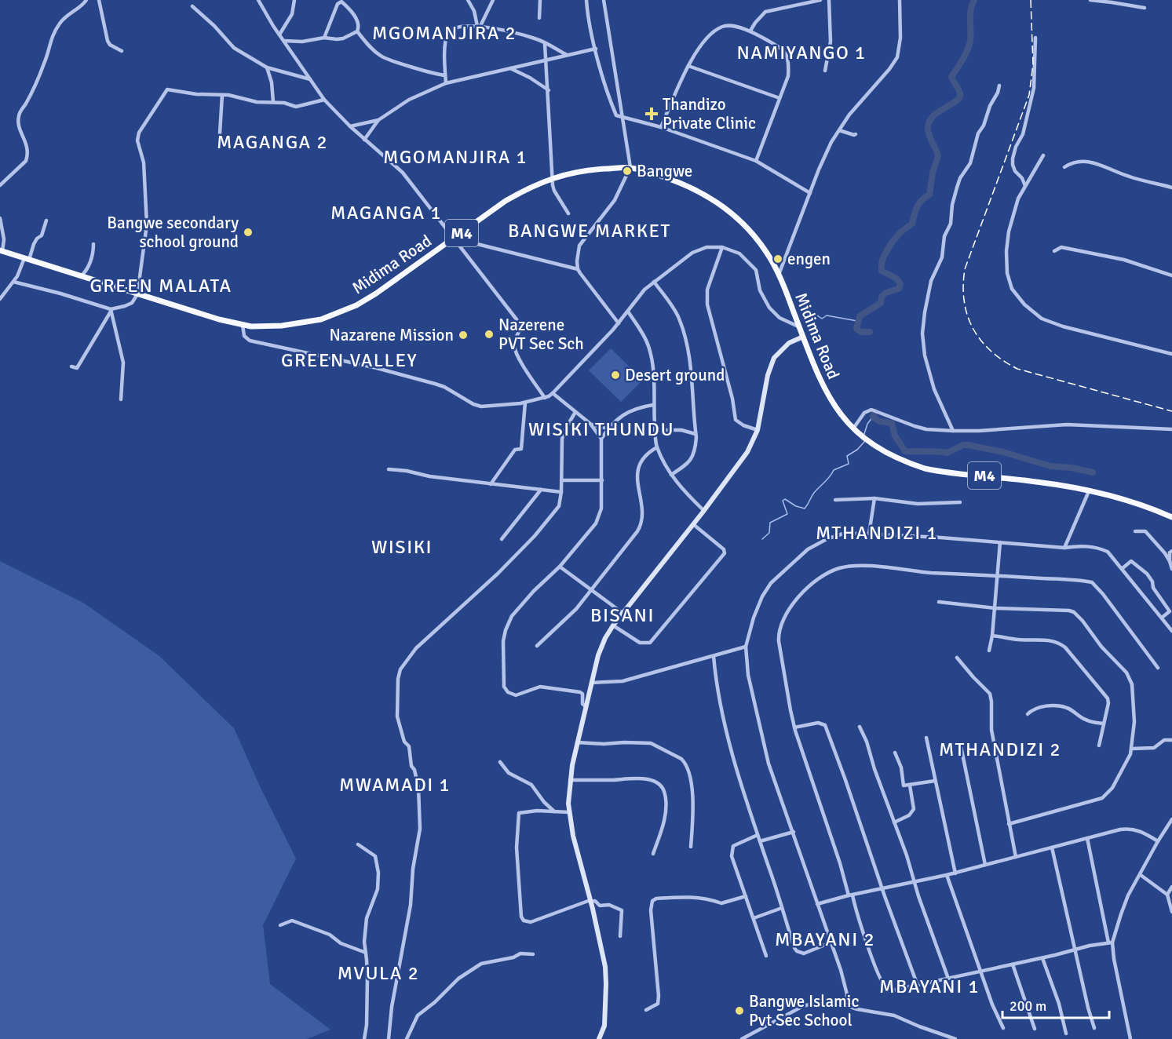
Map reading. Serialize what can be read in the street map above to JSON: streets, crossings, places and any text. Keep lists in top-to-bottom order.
{
  "streets": {
    "main road": ["M4", "Midima Road"]
  },
  "districts": [
    "MGOMANJIRA 2",
    "NAMIYANGO 1",
    "MAGANGA 2",
    "MGOMANJIRA 1",
    "MAGANGA 1",
    "BANGWE MARKET",
    "GREEN MALATA",
    "GREEN VALLEY",
    "WISIKI THUNDU",
    "MTHANDIZI 1",
    "WISIKI",
    "BISANI",
    "MTHANDIZI 2",
    "MWAMADI 1",
    "MBAYANI 2",
    "MVULA 2",
    "MBAYANI 1"
  ],
  "places": {
    "health": ["Thandizo Private Clinic"],
    "other": [
      "Bangwe",
      "Bangwe secondary school ground",
      "engen",
      "Nazerene PVT Sec Sch",
      "Nazarene Mission",
      "Desert ground",
      "Bangwe Islamic Pvt Sec School"
    ]
  },
  "scale_bar": "200 m"
}
